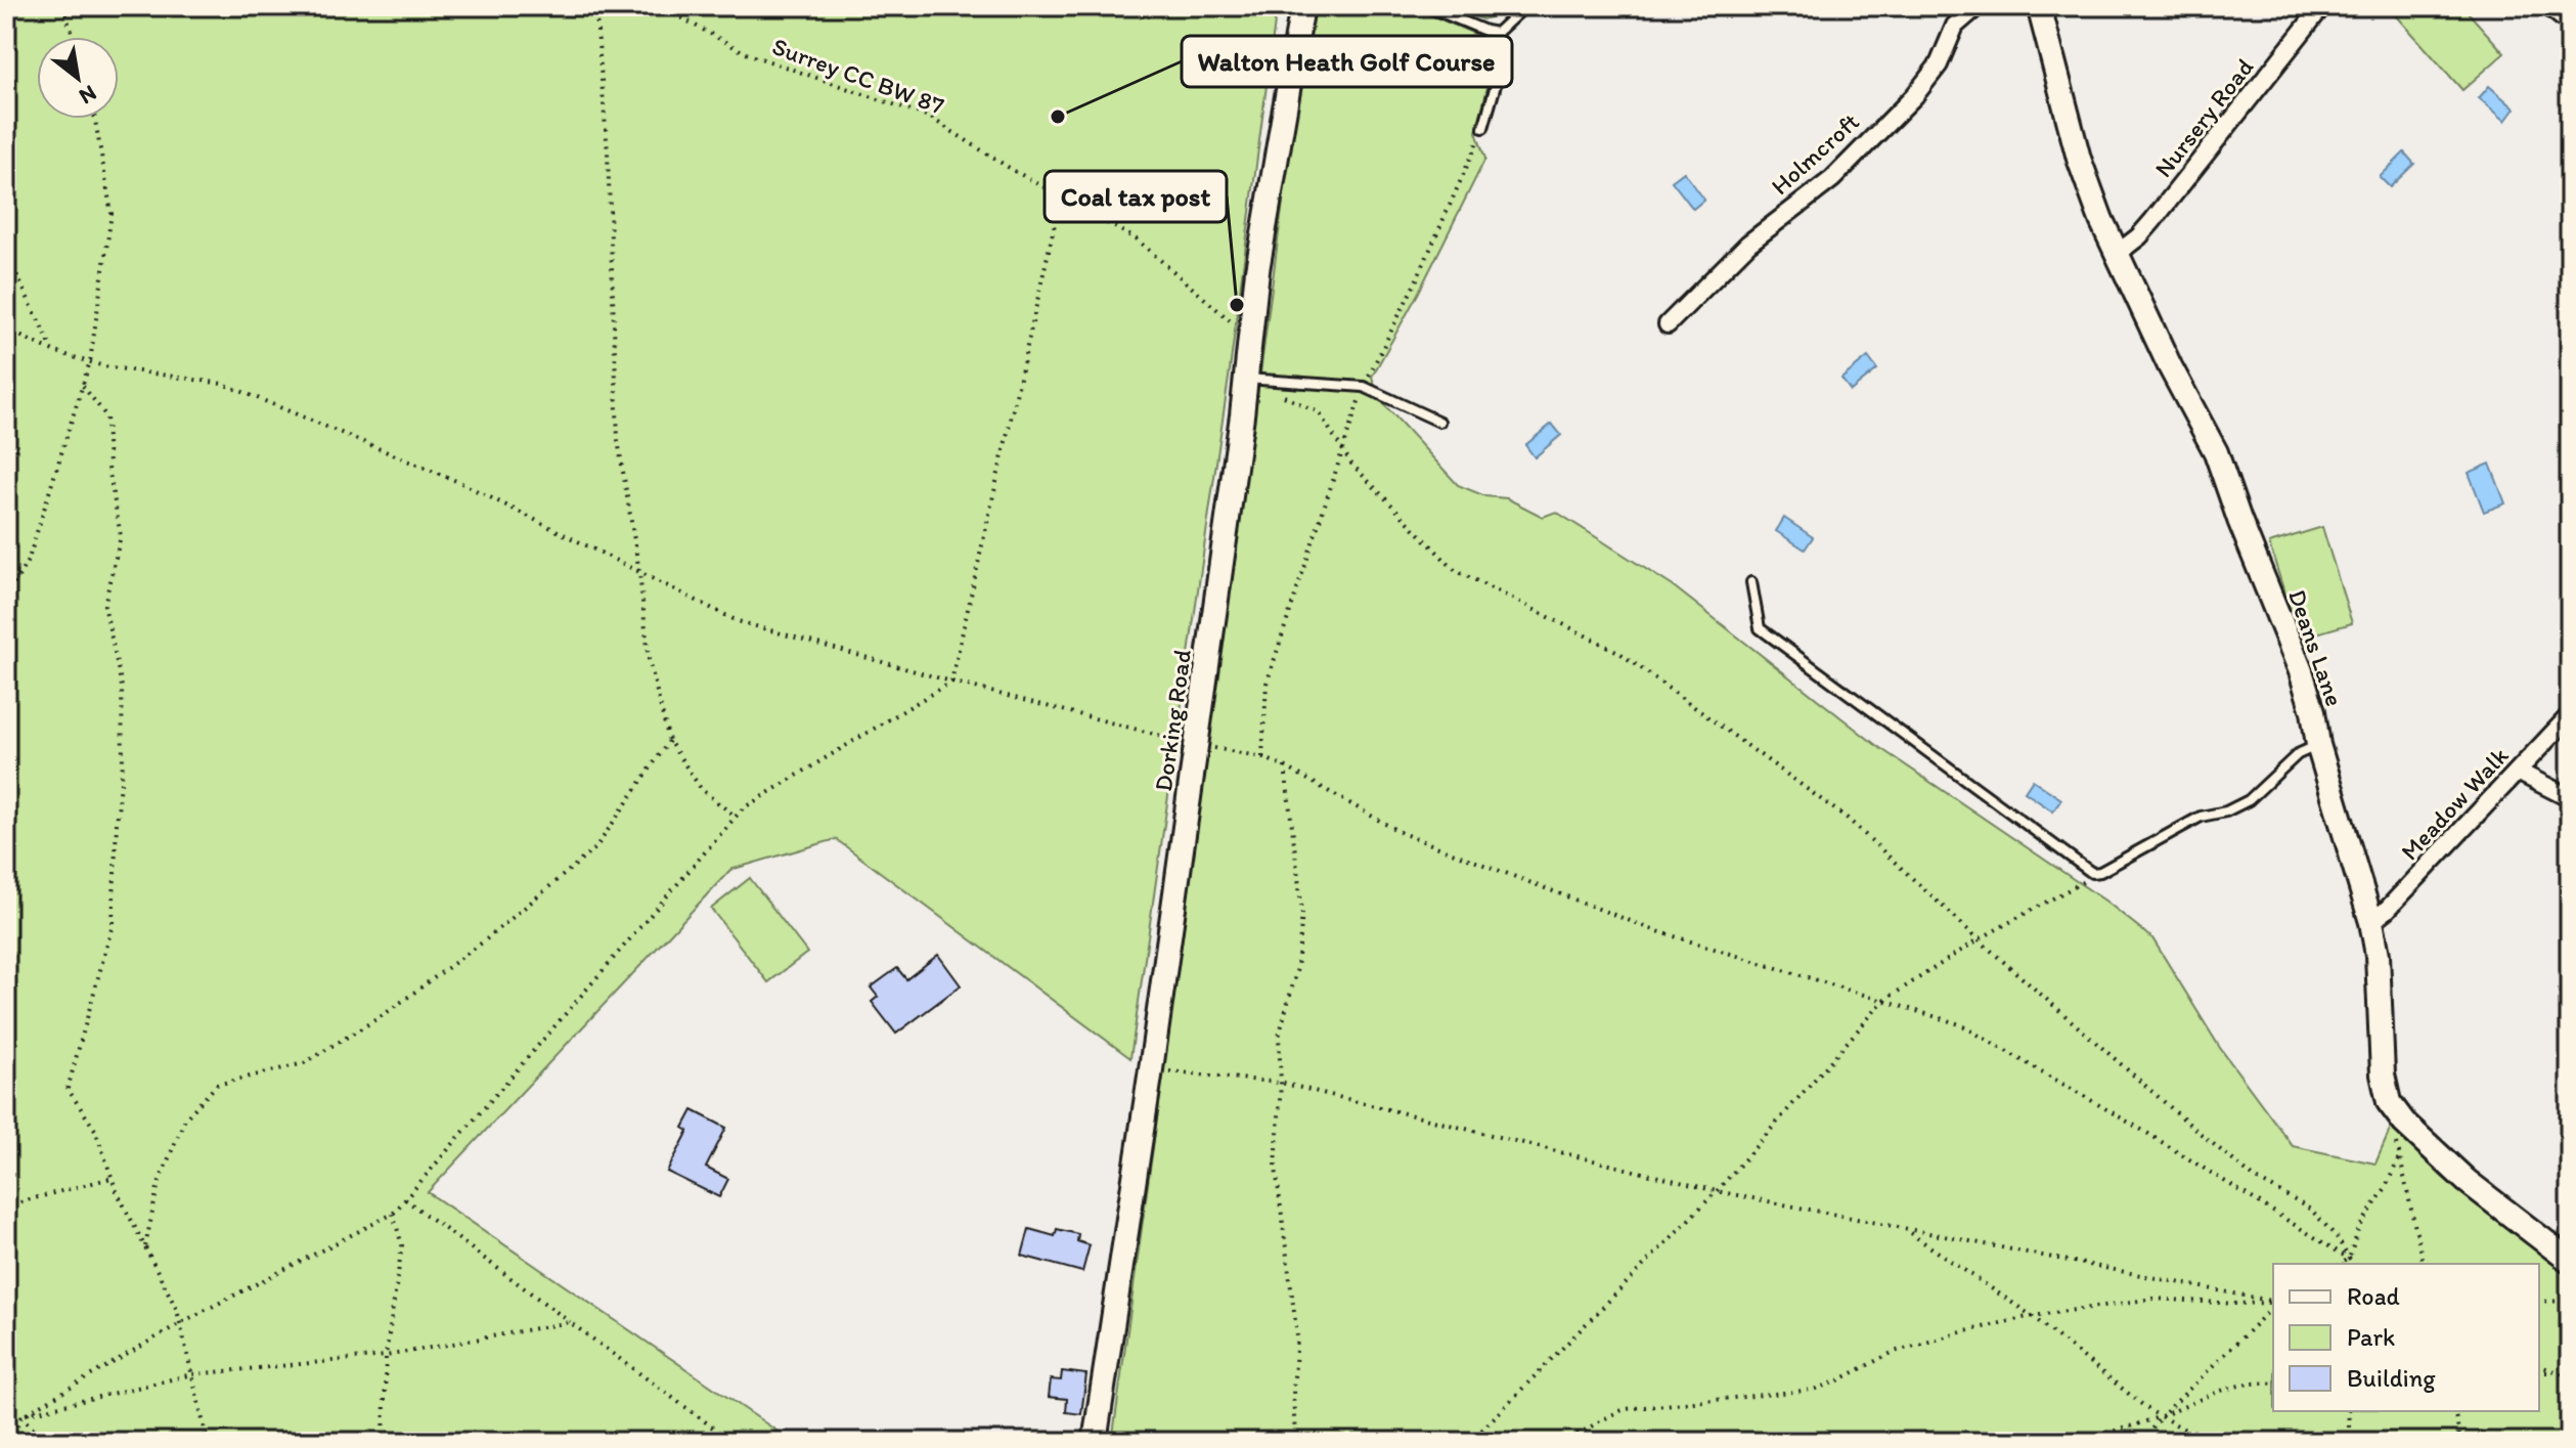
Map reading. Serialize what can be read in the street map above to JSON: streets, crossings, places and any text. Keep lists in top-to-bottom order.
{
  "streets": {
    "main road": ["Deans Lane", "Dorking Road"],
    "street": ["Nursery Road", "Holmcroft", "Meadow Walk"],
    "path": ["Surrey CC BW 87"]
  },
  "crossings": [
    ["Nursery Road", "Deans Lane"],
    ["Deans Lane", "Meadow Walk"]
  ],
  "places": ["Walton Heath Golf Course", "Coal tax post"],
  "legend": ["Road", "Park", "Building"],
  "north": "bottom right"
}
